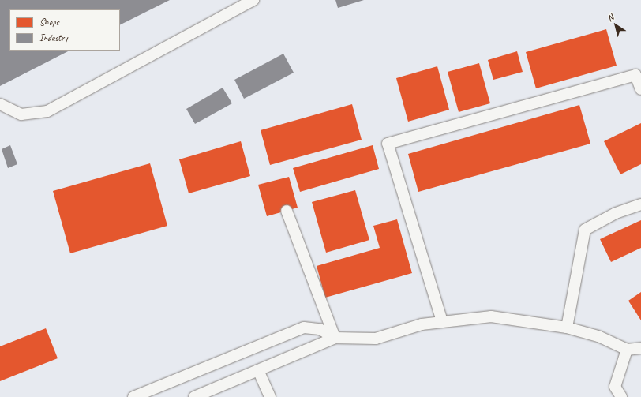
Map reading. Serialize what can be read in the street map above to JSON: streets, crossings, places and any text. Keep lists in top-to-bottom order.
{
  "legend": ["Shops", "Industry"],
  "north": "top left"
}
